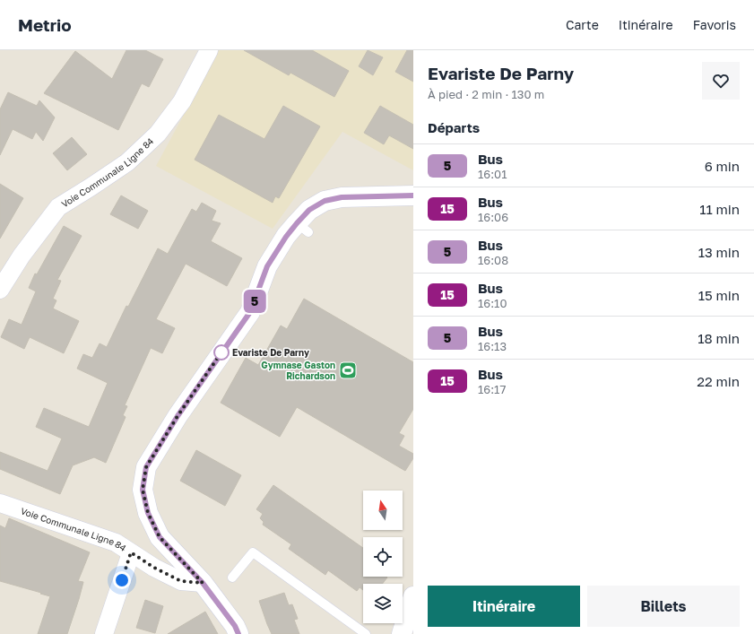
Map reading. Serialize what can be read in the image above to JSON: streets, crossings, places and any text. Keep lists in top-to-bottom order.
{
  "streets": {
    "street": ["Voie Communale Ligne 84"]
  },
  "places": {
    "other": ["Evariste De Parny"],
    "sports": ["Gymnase Gaston Richardson"]
  },
  "lines": ["bus line 5"],
  "north": "top",
  "page": {
    "header": "Metrio",
    "nav": ["Carte", "Itinéraire", "Favoris"],
    "on_map": "5",
    "heading": [
      ["Evariste De Parny", "À pied · 2 min · 130 m"],
      "Départs"
    ],
    "list": [
      {
        "mark": "5",
        "name": "Bus",
        "note": "16:01",
        "value": "6 min"
      },
      {
        "mark": "15",
        "name": "Bus",
        "note": "16:06",
        "value": "11 min"
      },
      {
        "mark": "5",
        "name": "Bus",
        "note": "16:08",
        "value": "13 min"
      },
      {
        "mark": "15",
        "name": "Bus",
        "note": "16:10",
        "value": "15 min"
      },
      {
        "mark": "5",
        "name": "Bus",
        "note": "16:13",
        "value": "18 min"
      },
      {
        "mark": "15",
        "name": "Bus",
        "note": "16:17",
        "value": "22 min"
      }
    ],
    "buttons": ["Itinéraire", "Billets"]
  }
}
